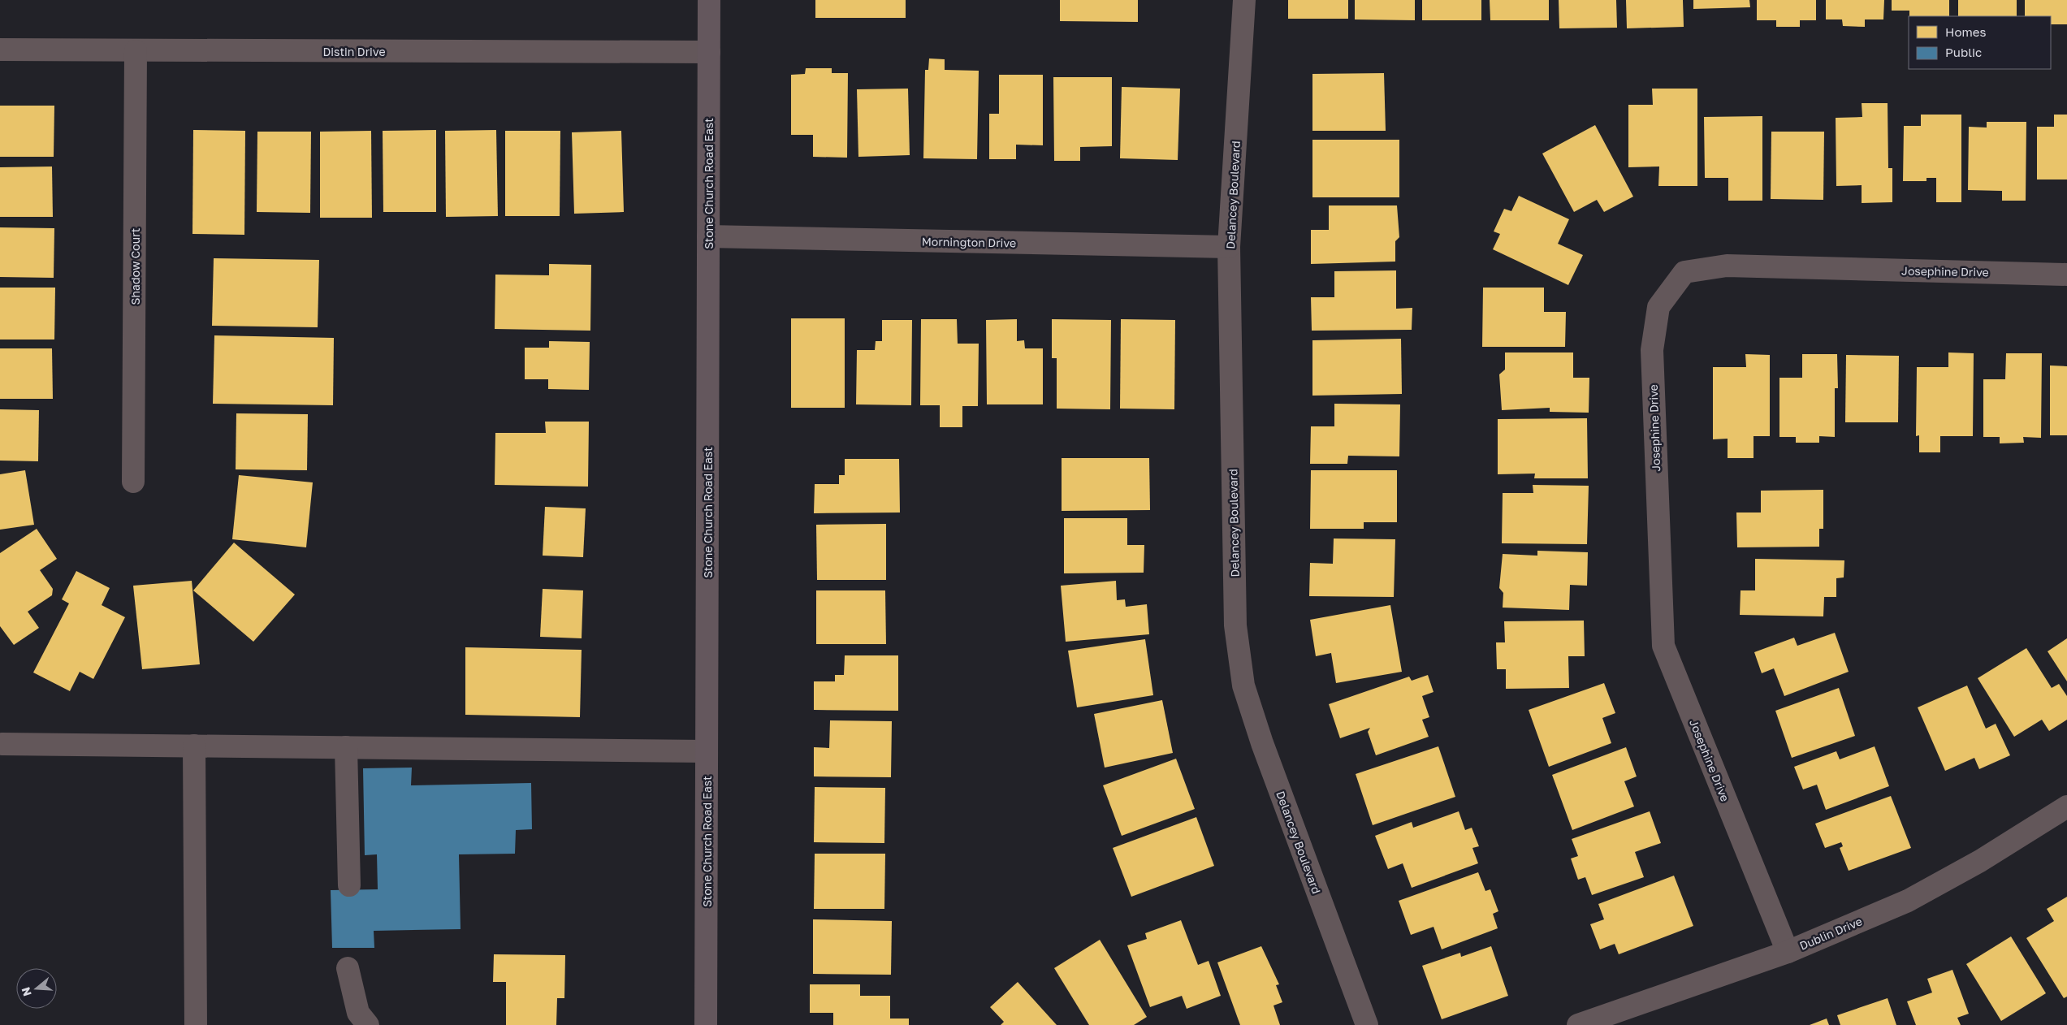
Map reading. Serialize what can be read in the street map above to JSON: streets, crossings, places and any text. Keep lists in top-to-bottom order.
{
  "streets": {
    "main road": ["Stone Church Road East"],
    "street": [
      "Distin Drive",
      "Delancey Boulevard",
      "Mornington Drive",
      "Shadow Court",
      "Josephine Drive",
      "Dublin Drive"
    ]
  },
  "crossings": [
    ["Distin Drive", "Stone Church Road East"],
    ["Distin Drive", "Shadow Court"],
    ["Stone Church Road East", "Mornington Drive"],
    ["Delancey Boulevard", "Mornington Drive"],
    ["Josephine Drive", "Dublin Drive"]
  ],
  "legend": ["Homes", "Public"],
  "north": "left"
}
